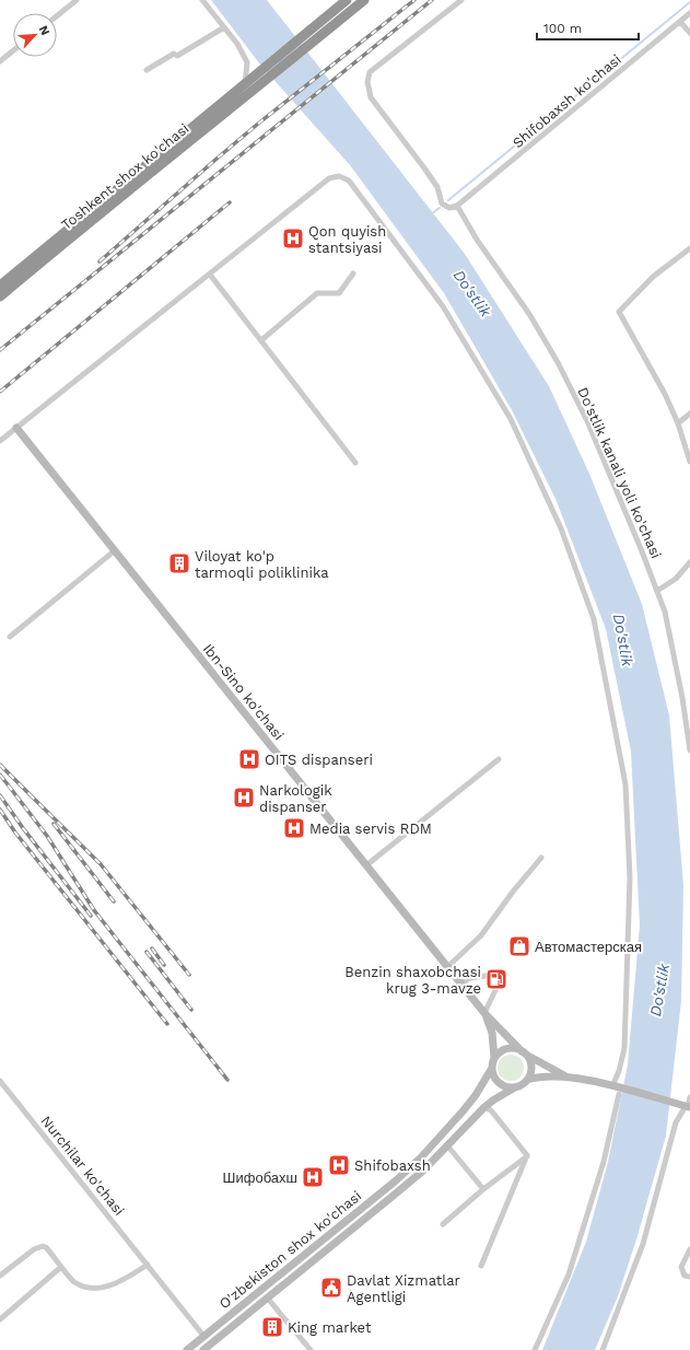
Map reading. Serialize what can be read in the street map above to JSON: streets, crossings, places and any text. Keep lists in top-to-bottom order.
{
  "streets": {
    "highway": ["Toshkent shox ko'chasi"],
    "main road": ["Ibn-Sino ko'chasi", "O'zbekiston shox ko'chasi"],
    "street": ["Shifobaxsh ko'chasi", "Do'stlik kanali yoli ko'chasi", "Nurchilar ko'chasi"]
  },
  "crossings": [
    ["Shifobaxsh ko'chasi", "Do'stlik kanali yoli ko'chasi"],
    ["Nurchilar ko'chasi", "O'zbekiston shox ko'chasi"]
  ],
  "water": ["Do'stlik"],
  "places": {
    "hospital": [
      "Qon quyish stantsiyasi",
      "OITS dispanseri",
      "Narkologik dispanser",
      "Media servis RDM",
      "Shifobaxsh",
      "Шифобахш"
    ],
    "building": ["Viloyat ko'p tarmoqli poliklinika", "King market"],
    "shop": ["Автомастерская"],
    "fuel station": ["Benzin shaxobchasi krug 3-mavze"],
    "public building": ["Davlat Xizmatlar Agentligi"]
  },
  "scale_bar": "100 m",
  "north": "top right"
}
